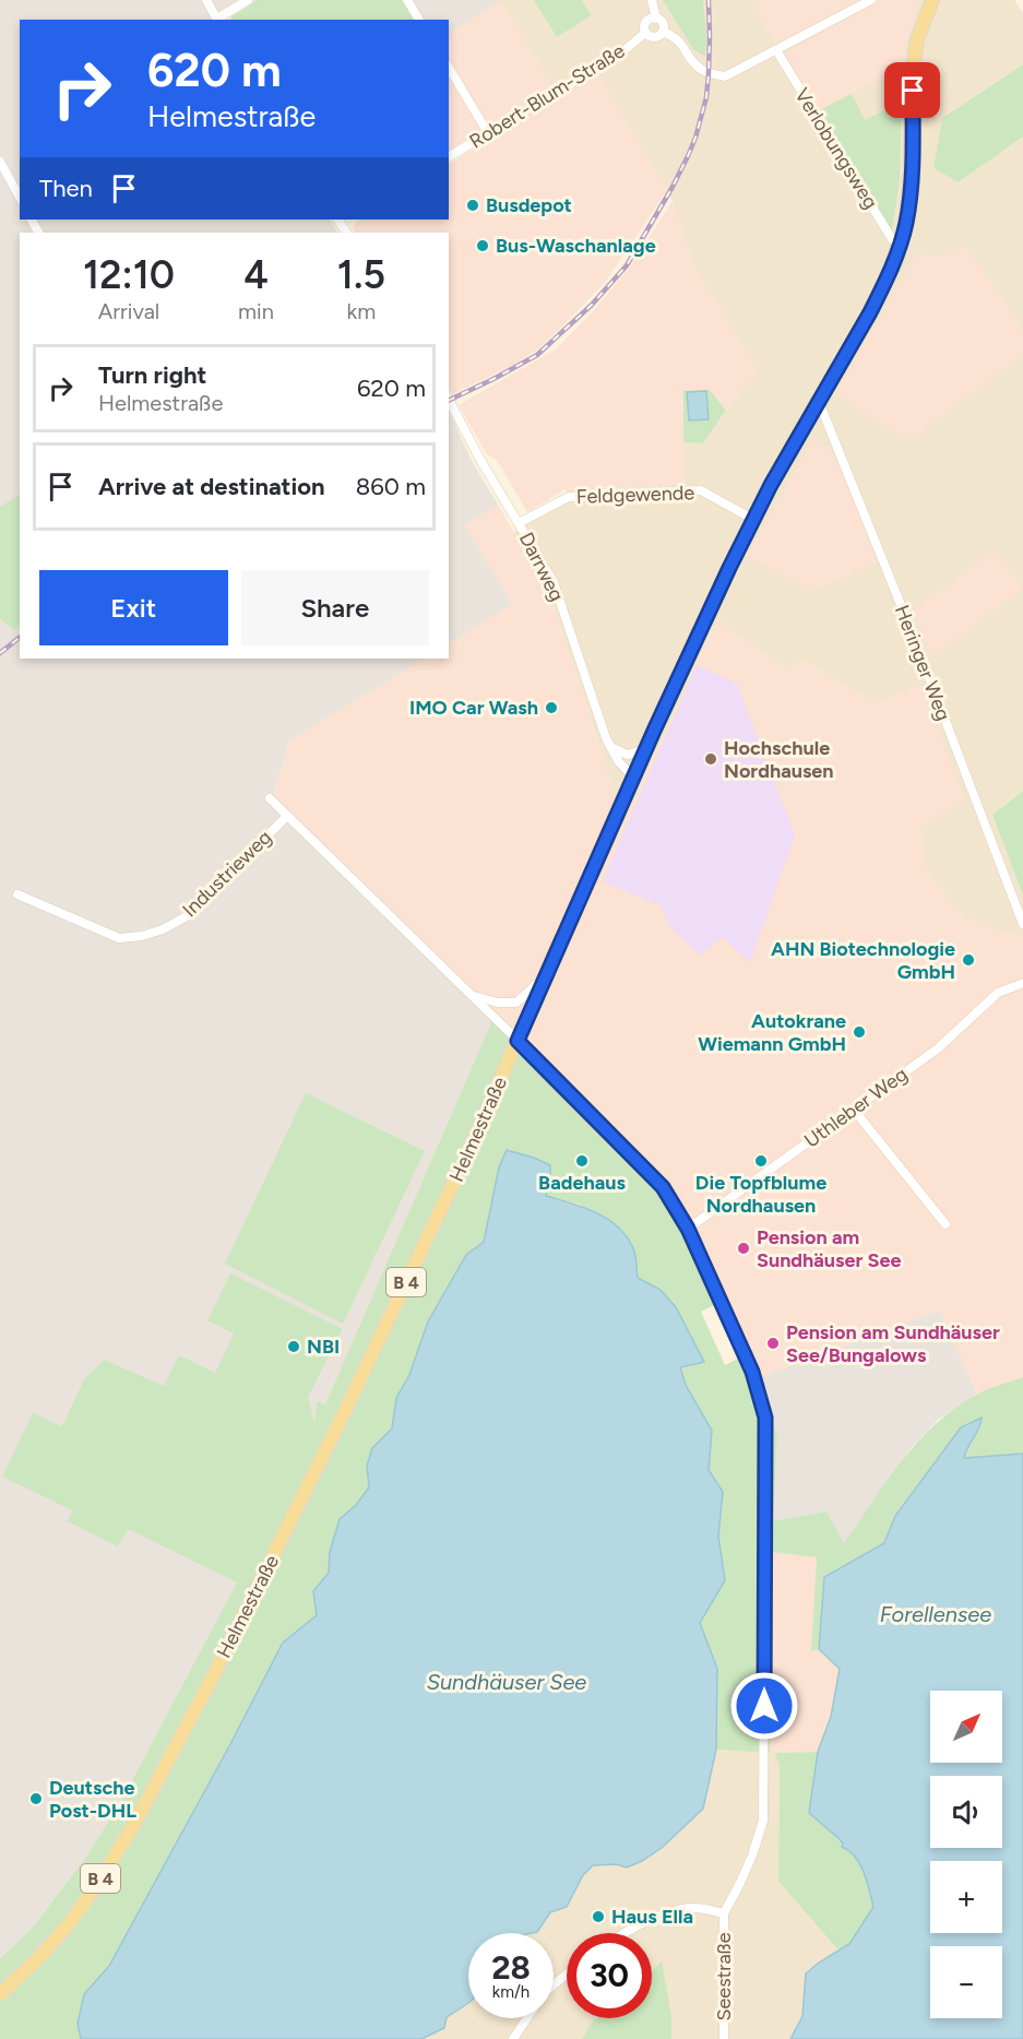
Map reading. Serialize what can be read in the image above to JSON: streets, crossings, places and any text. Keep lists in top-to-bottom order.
{
  "streets": {
    "main road": ["Helmestraße", "B 4"],
    "street": [
      "Robert-Blum-Straße",
      "Verlobungsweg",
      "Feldgewende",
      "Darrweg",
      "Heringer Weg",
      "Industrieweg",
      "Uthleber Weg",
      "Seestraße"
    ]
  },
  "crossings": [
    ["Verlobungsweg", "Helmestraße"],
    ["Feldgewende", "Darrweg"],
    ["Feldgewende", "Helmestraße"],
    ["Darrweg", "Helmestraße"],
    ["Heringer Weg", "Helmestraße"],
    ["Industrieweg", "Helmestraße"],
    ["Uthleber Weg", "Seestraße"]
  ],
  "water": ["Forellensee", "Sundhäuser See"],
  "places": [
    "Busdepot",
    "Bus-Waschanlage",
    "IMO Car Wash",
    "Hochschule Nordhausen",
    "AHN Biotechnologie GmbH",
    "Autokrane Wiemann GmbH",
    "Badehaus",
    "Die Topfblume Nordhausen",
    "Pension am Sundhäuser See",
    "Pension am Sundhäuser See/Bungalows",
    "NBI",
    "Deutsche Post-DHL",
    "Haus Ella"
  ],
  "north": "top right",
  "page": {
    "turn": ["620 m", "Helmestraße"],
    "then": "Then",
    "eta": [
      "12:10",
      "Arrival",
      "4",
      "min",
      "1.5",
      "km"
    ],
    "list": [
      {
        "name": "Turn right",
        "note": "Helmestraße",
        "value": "620 m"
      },
      {
        "name": "Arrive at destination",
        "value": "860 m"
      }
    ],
    "buttons": ["Exit", "Share"],
    "map_buttons": ["+", "−"],
    "speed": "28 km/h",
    "limit": "30"
  }
}
